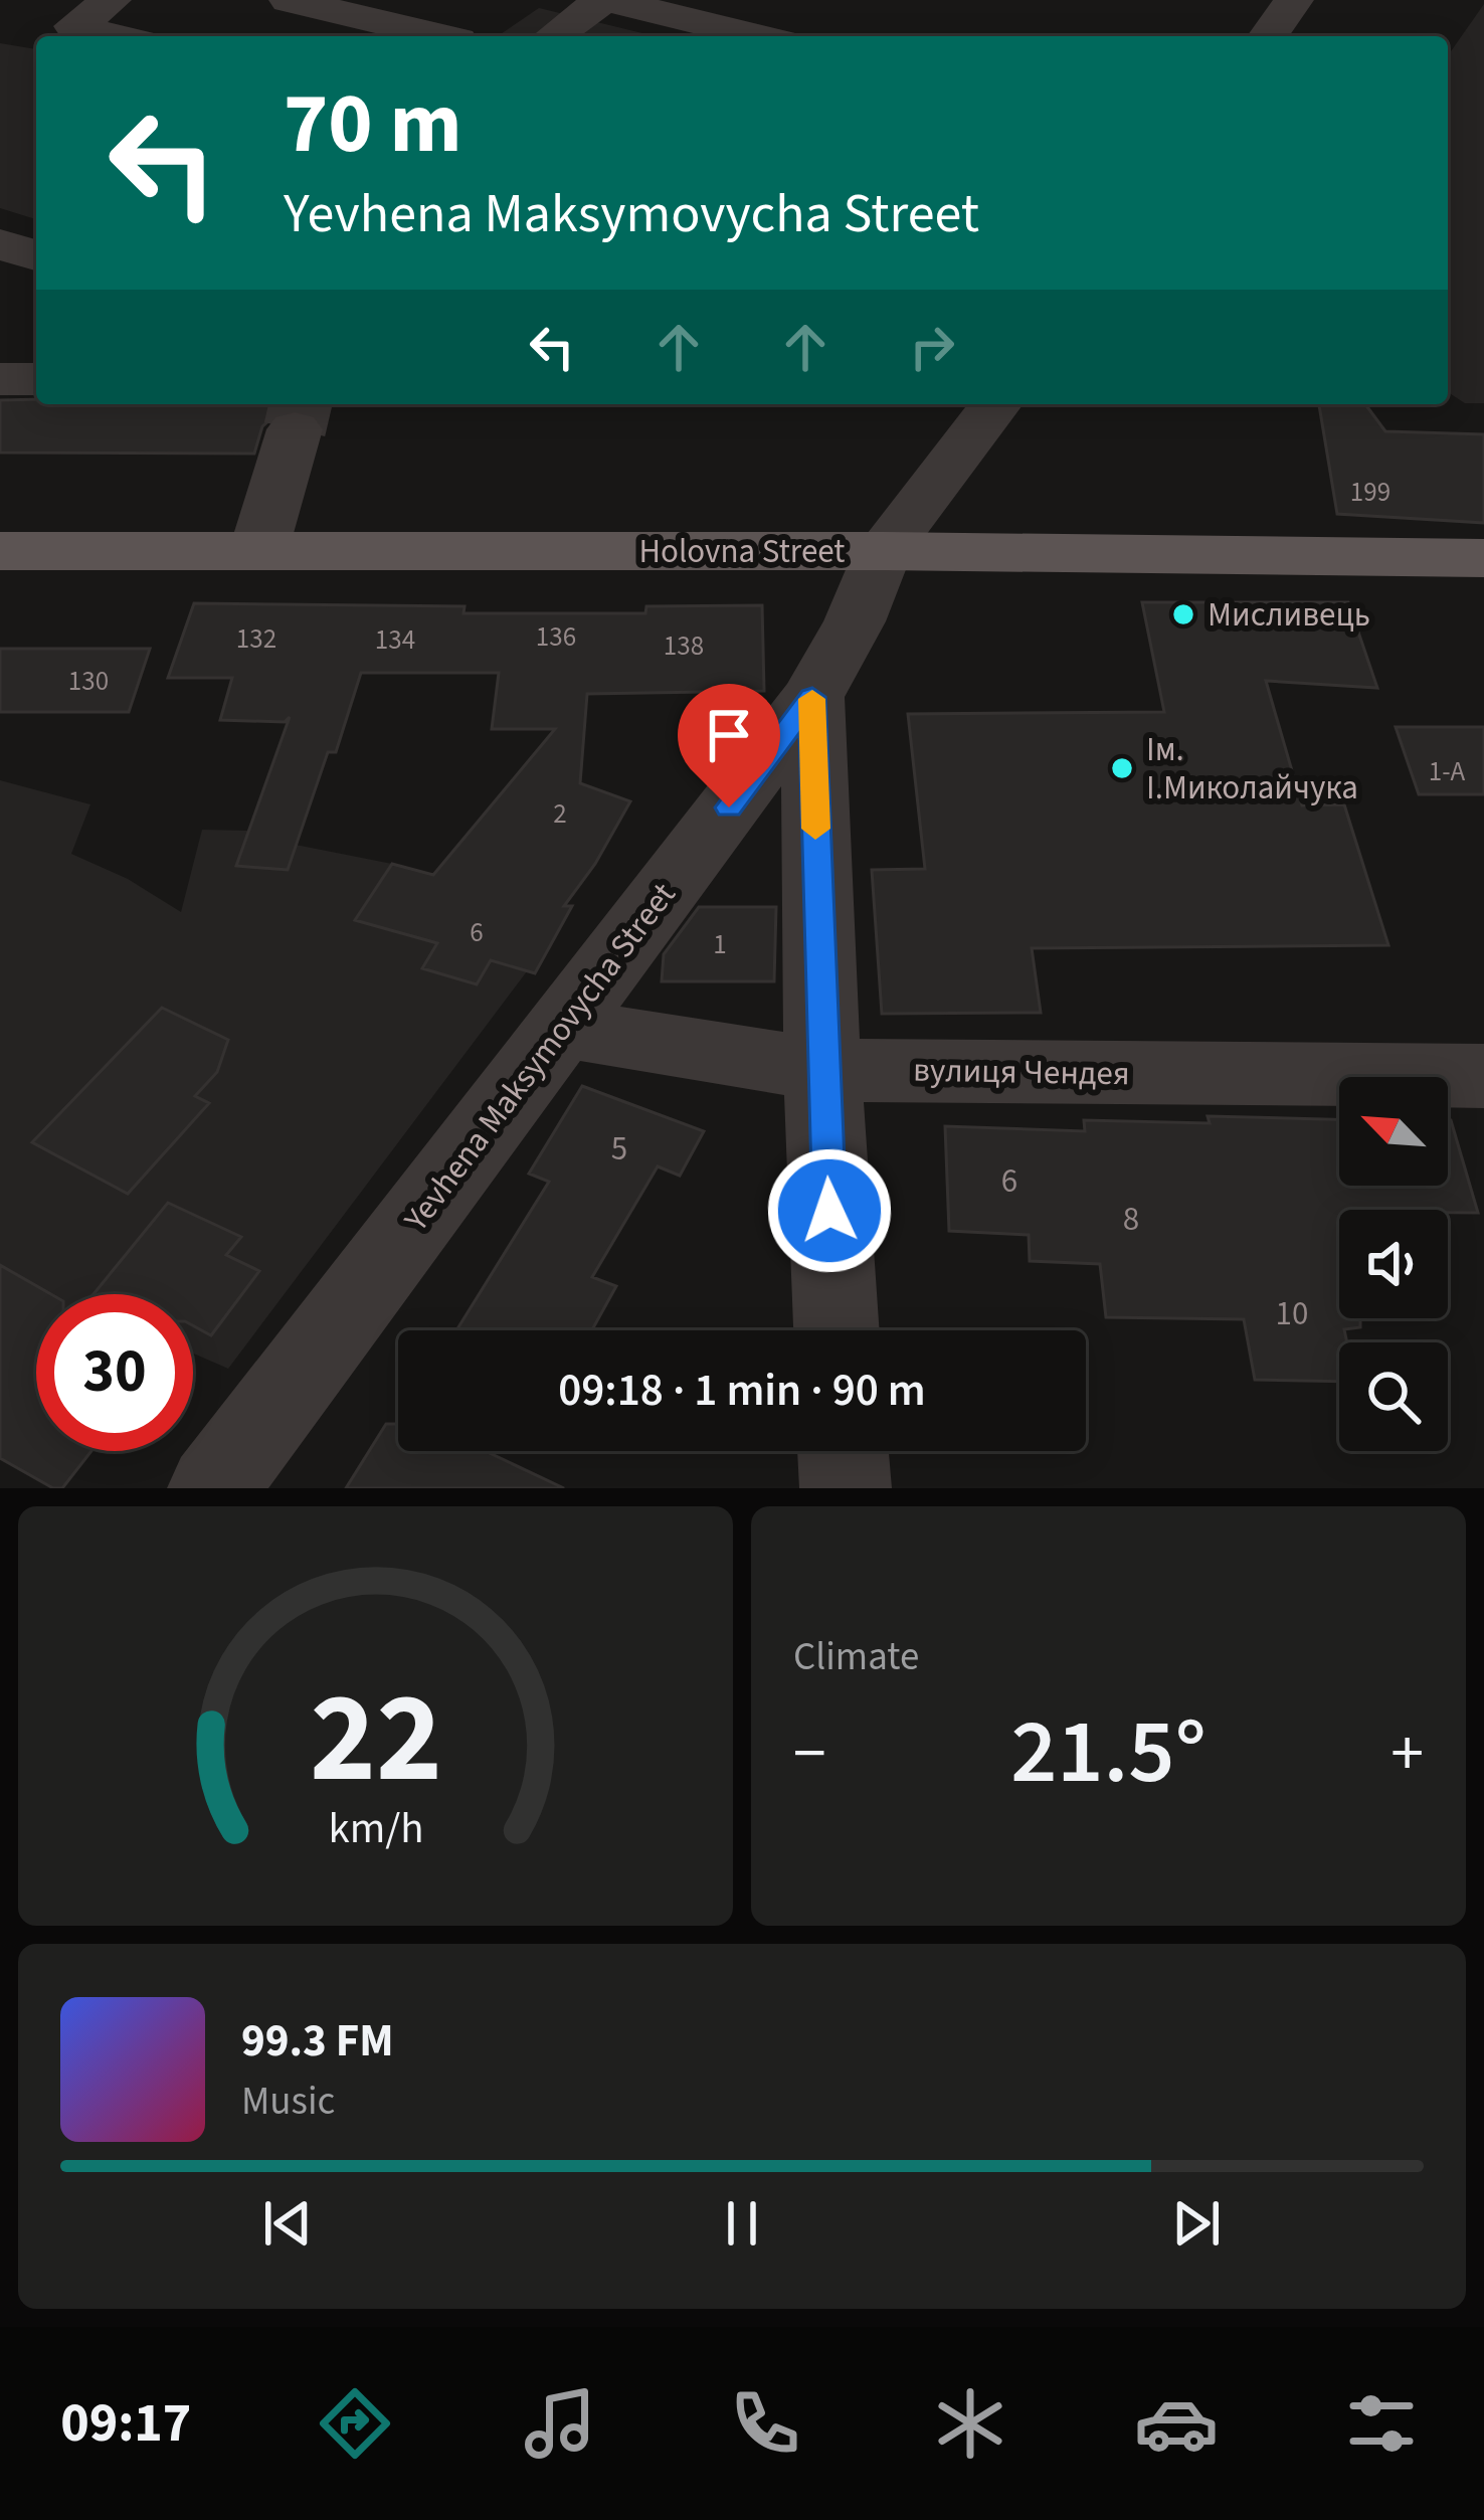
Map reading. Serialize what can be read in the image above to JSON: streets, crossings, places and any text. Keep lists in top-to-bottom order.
{
  "streets": {
    "main road": ["Holovna Street"],
    "street": ["Yevhena Maksymovycha Street", "вулиця Чендея"]
  },
  "crossings": [
    ["Holovna Street", "Yevhena Maksymovycha Street"],
    ["Yevhena Maksymovycha Street", "вулиця Чендея"]
  ],
  "places": ["Мисливець", "Ім. І.Миколайчука"],
  "house_numbers": [
    "199",
    "136",
    "132",
    "134",
    "138",
    "130",
    "1-А",
    "2",
    "6",
    "1",
    "5",
    "6",
    "8",
    "10"
  ],
  "north": "top left",
  "page": {
    "turn": ["70 m", "Yevhena Maksymovycha Street"],
    "limit": "30",
    "trip": "09:18 · 1 min · 90 m",
    "tile": "Climate",
    "heat": ["−", "21.5°", "+"],
    "song": ["99.3 FM", "Music"],
    "tabs": "09:17",
    "gauge": ["22", "km/h"]
  }
}
